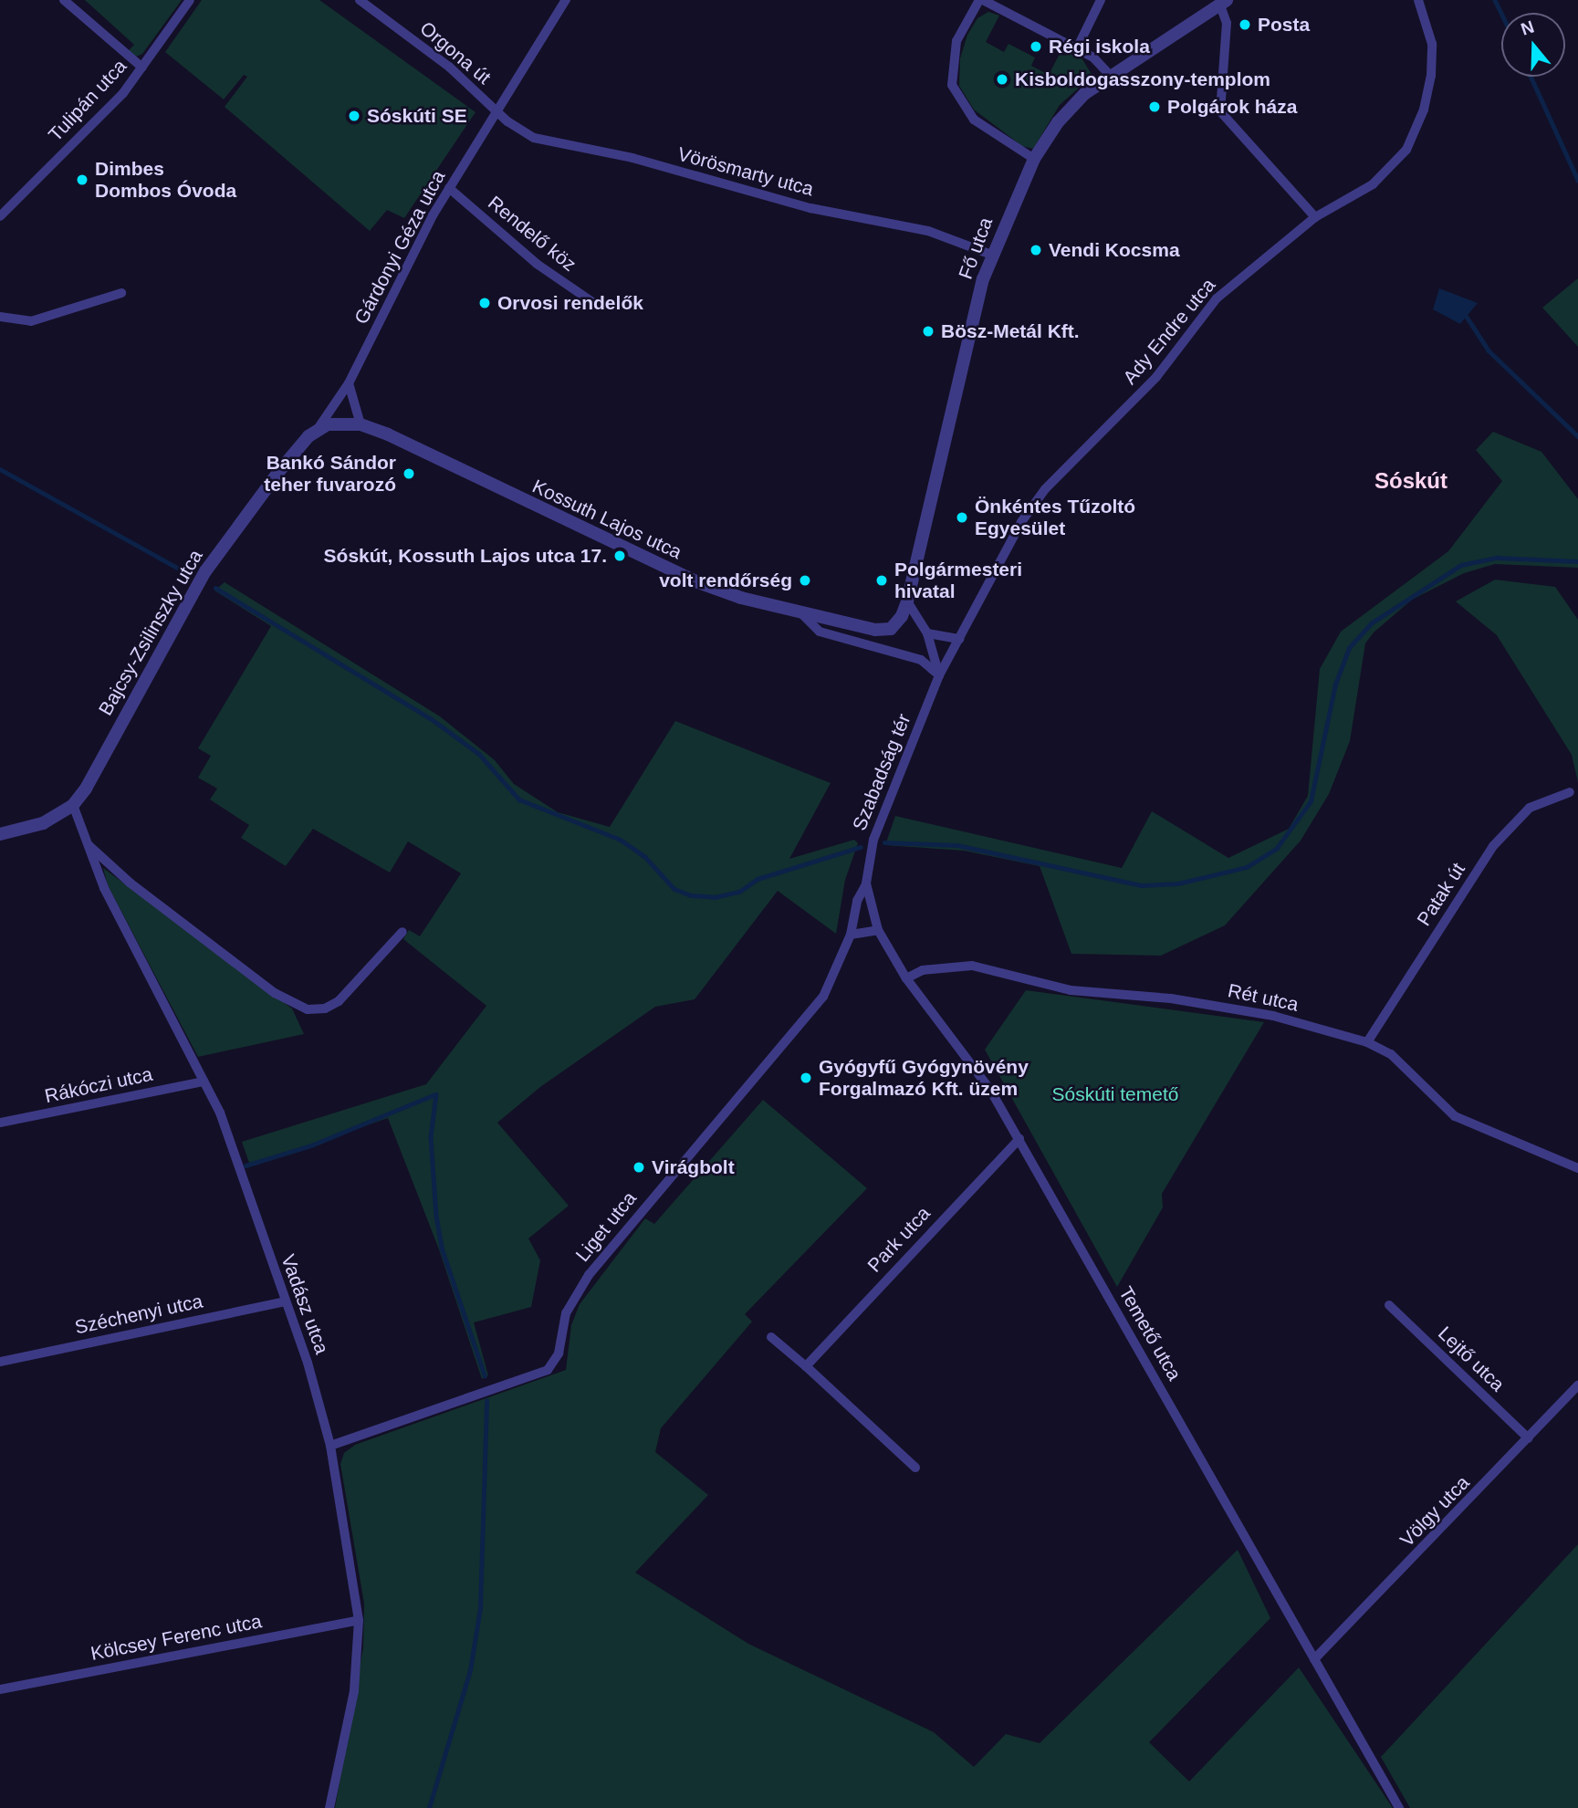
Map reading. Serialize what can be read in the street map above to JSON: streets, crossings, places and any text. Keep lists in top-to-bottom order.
{
  "streets": {
    "street": [
      "Orgona út",
      "Tulipán utca",
      "Vörösmarty utca",
      "Rendelő köz",
      "Gárdonyi Géza utca",
      "Fő utca",
      "Ady Endre utca",
      "Kossuth Lajos utca",
      "Bajcsy-Zsilinszky utca",
      "Szabadság tér",
      "Patak út",
      "Rét utca",
      "Rákóczi utca",
      "Liget utca",
      "Park utca",
      "Vadász utca",
      "Széchenyi utca",
      "Temető utca",
      "Lejtő utca",
      "Völgy utca",
      "Kölcsey Ferenc utca"
    ]
  },
  "crossings": [
    ["Orgona út", "Vörösmarty utca"],
    ["Orgona út", "Gárdonyi Géza utca"],
    ["Vörösmarty utca", "Gárdonyi Géza utca"],
    ["Vörösmarty utca", "Fő utca"],
    ["Rendelő köz", "Gárdonyi Géza utca"],
    ["Gárdonyi Géza utca", "Bajcsy-Zsilinszky utca"],
    ["Fő utca", "Kossuth Lajos utca"],
    ["Ady Endre utca", "Szabadság tér"],
    ["Bajcsy-Zsilinszky utca", "Vadász utca"],
    ["Szabadság tér", "Liget utca"],
    ["Szabadság tér", "Temető utca"],
    ["Patak út", "Rét utca"],
    ["Rét utca", "Temető utca"],
    ["Rákóczi utca", "Vadász utca"],
    ["Liget utca", "Vadász utca"],
    ["Liget utca", "Temető utca"],
    ["Park utca", "Temető utca"],
    ["Vadász utca", "Széchenyi utca"],
    ["Vadász utca", "Kölcsey Ferenc utca"],
    ["Temető utca", "Völgy utca"],
    ["Lejtő utca", "Völgy utca"]
  ],
  "districts": ["Sóskút"],
  "parks": ["Sóskúti temető"],
  "places": [
    "Posta",
    "Régi iskola",
    "Kisboldogasszony-templom",
    "Polgárok háza",
    "Sóskúti SE",
    "Dimbes Dombos Óvoda",
    "Vendi Kocsma",
    "Orvosi rendelők",
    "Bösz-Metál Kft.",
    "Bankó Sándor teher fuvarozó",
    "Önkéntes Tűzoltó Egyesület",
    "Sóskút, Kossuth Lajos utca 17.",
    "volt rendőrség",
    "Polgármesteri hivatal",
    "Gyógyfű Gyógynövény Forgalmazó Kft. üzem",
    "Virágbolt"
  ],
  "north": "top"
}
